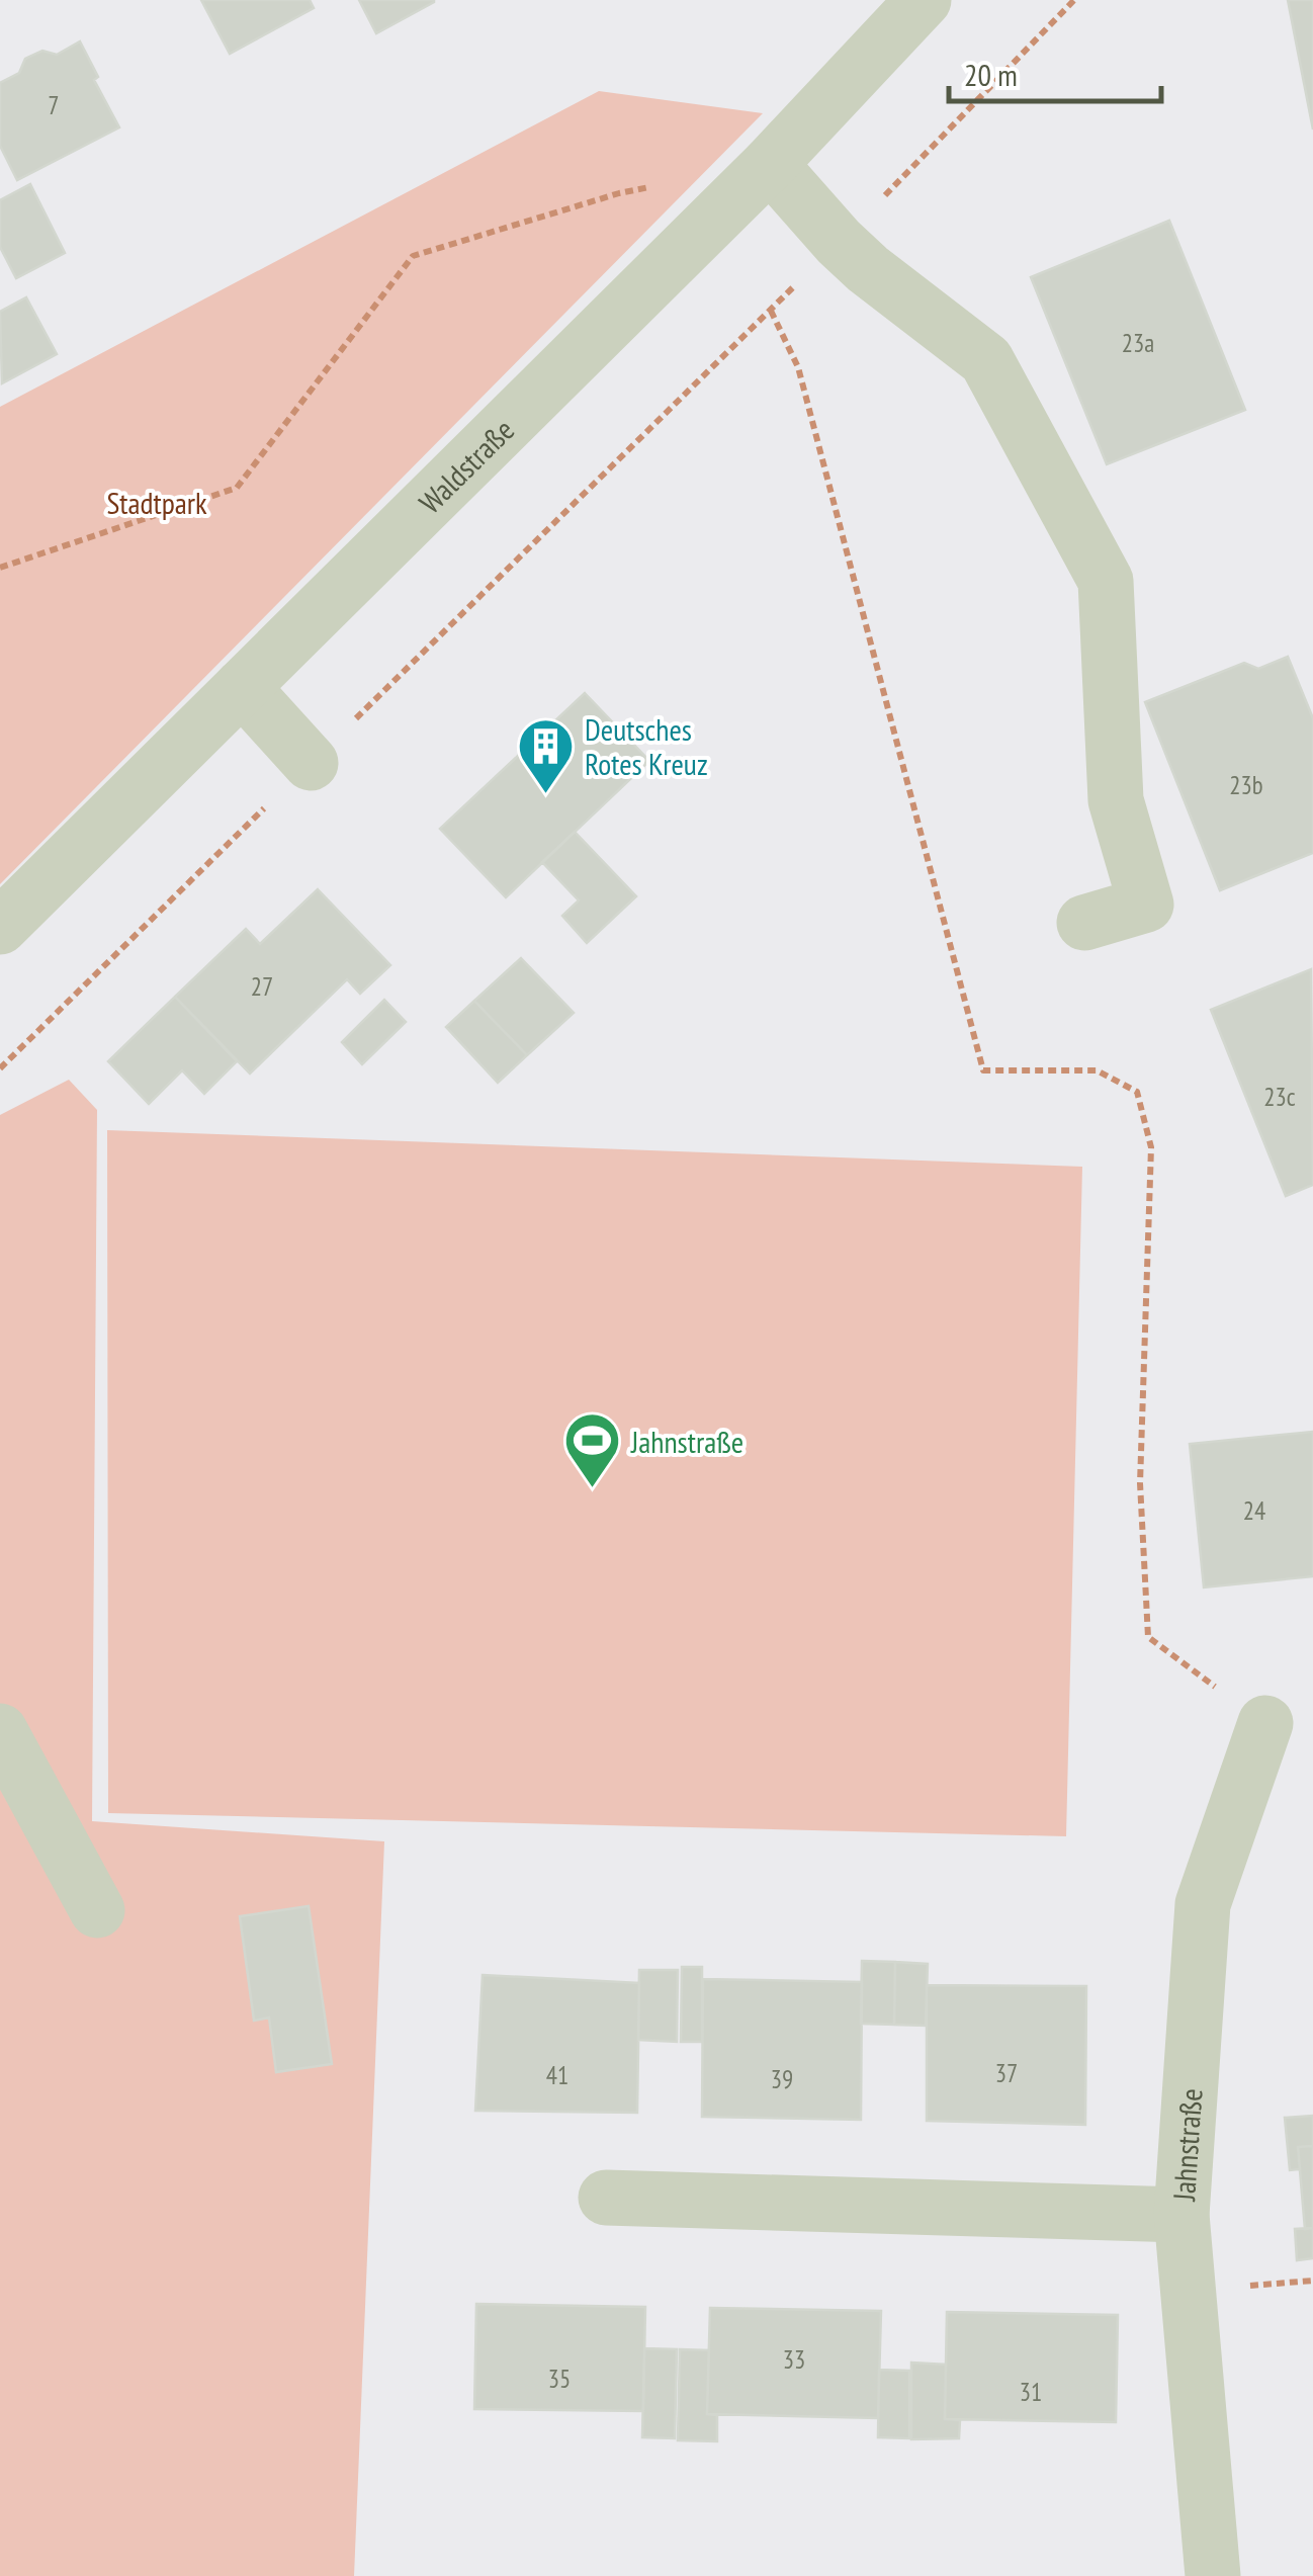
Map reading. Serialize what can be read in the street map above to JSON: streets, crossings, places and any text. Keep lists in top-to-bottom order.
{
  "streets": {
    "street": ["Waldstraße", "Jahnstraße"]
  },
  "parks": ["Stadtpark"],
  "places": {
    "building": ["Deutsches Rotes Kreuz"],
    "sports": ["Jahnstraße"]
  },
  "house_numbers": [
    "7",
    "23a",
    "23b",
    "27",
    "23c",
    "24",
    "37",
    "41",
    "39",
    "33",
    "35",
    "31"
  ],
  "scale_bar": "20 m"
}
